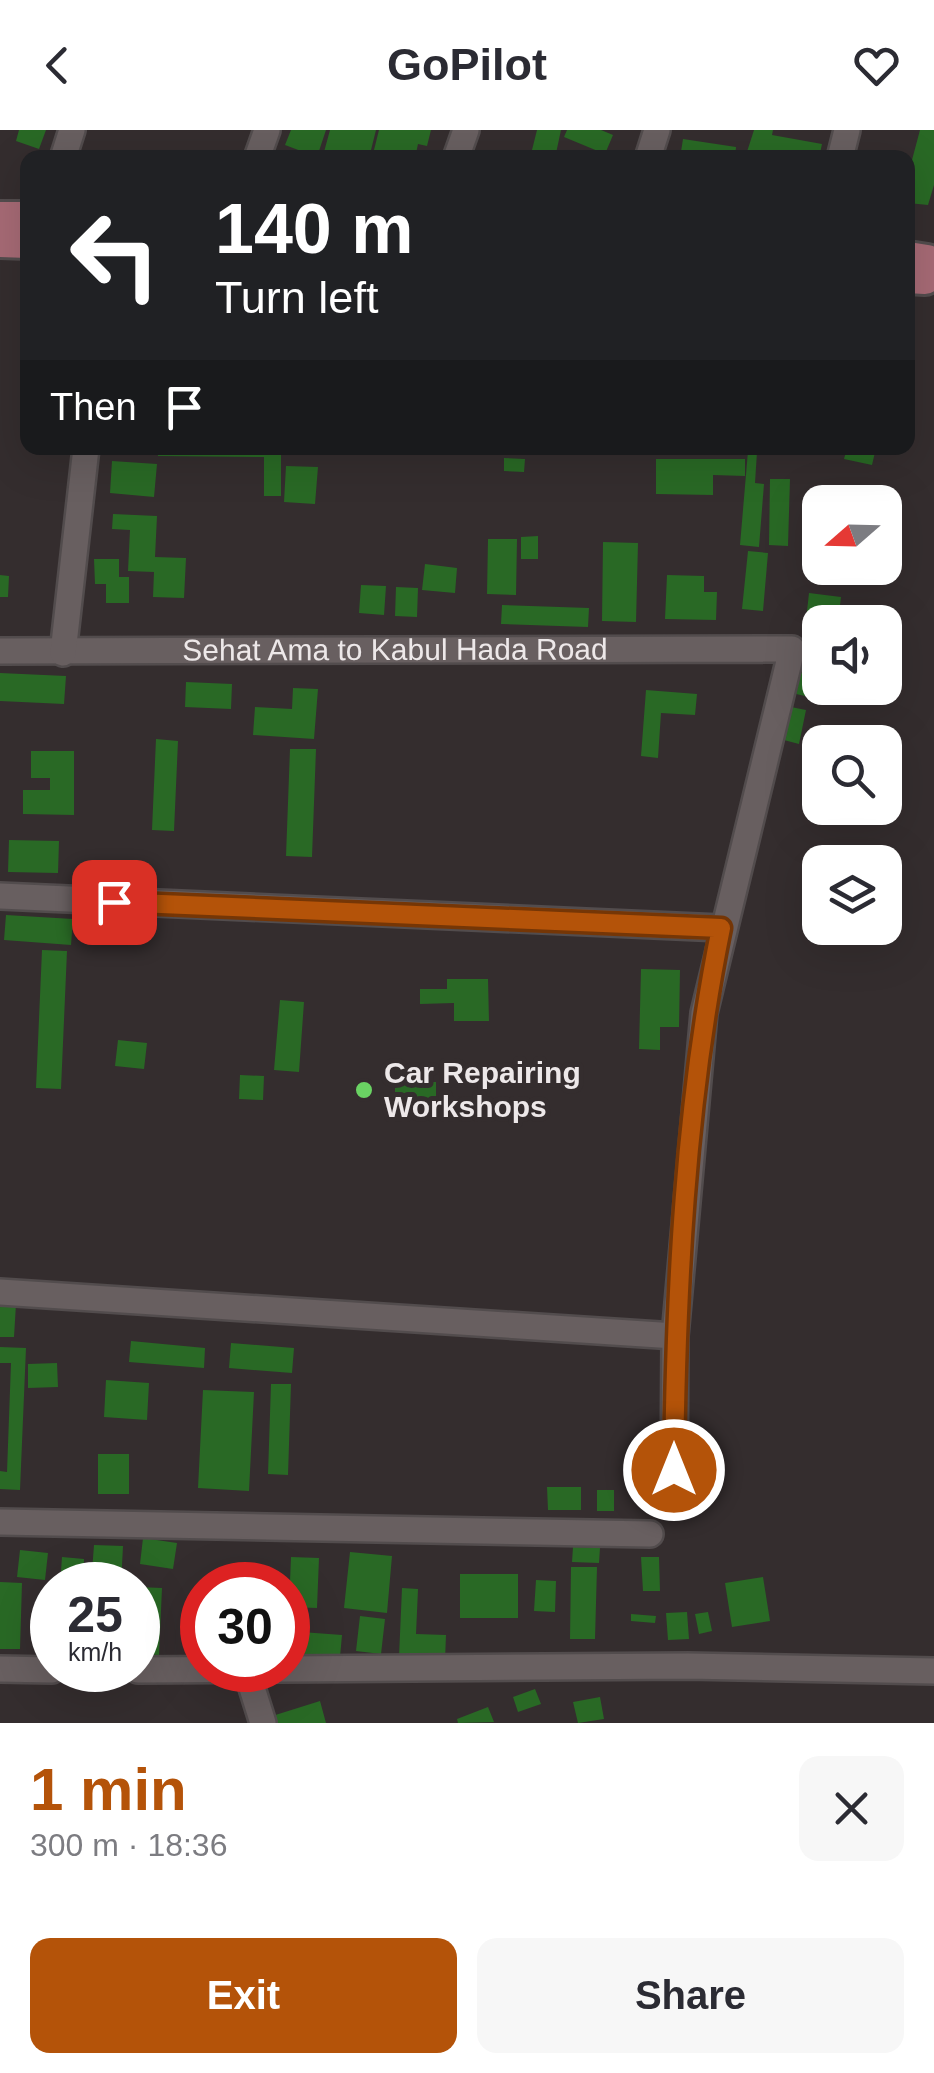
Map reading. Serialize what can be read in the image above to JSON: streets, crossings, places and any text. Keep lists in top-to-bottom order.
{
  "streets": {
    "street": ["Sehat Ama to Kabul Hada Road"]
  },
  "places": ["Car Repairing Workshops"],
  "north": "left",
  "page": {
    "header": "GoPilot",
    "turn": ["140 m", "Turn left"],
    "then": "Then",
    "speed": "25 km/h",
    "limit": "30",
    "heading": ["1 min", "300 m · 18:36"],
    "buttons": ["Exit", "Share"]
  }
}
